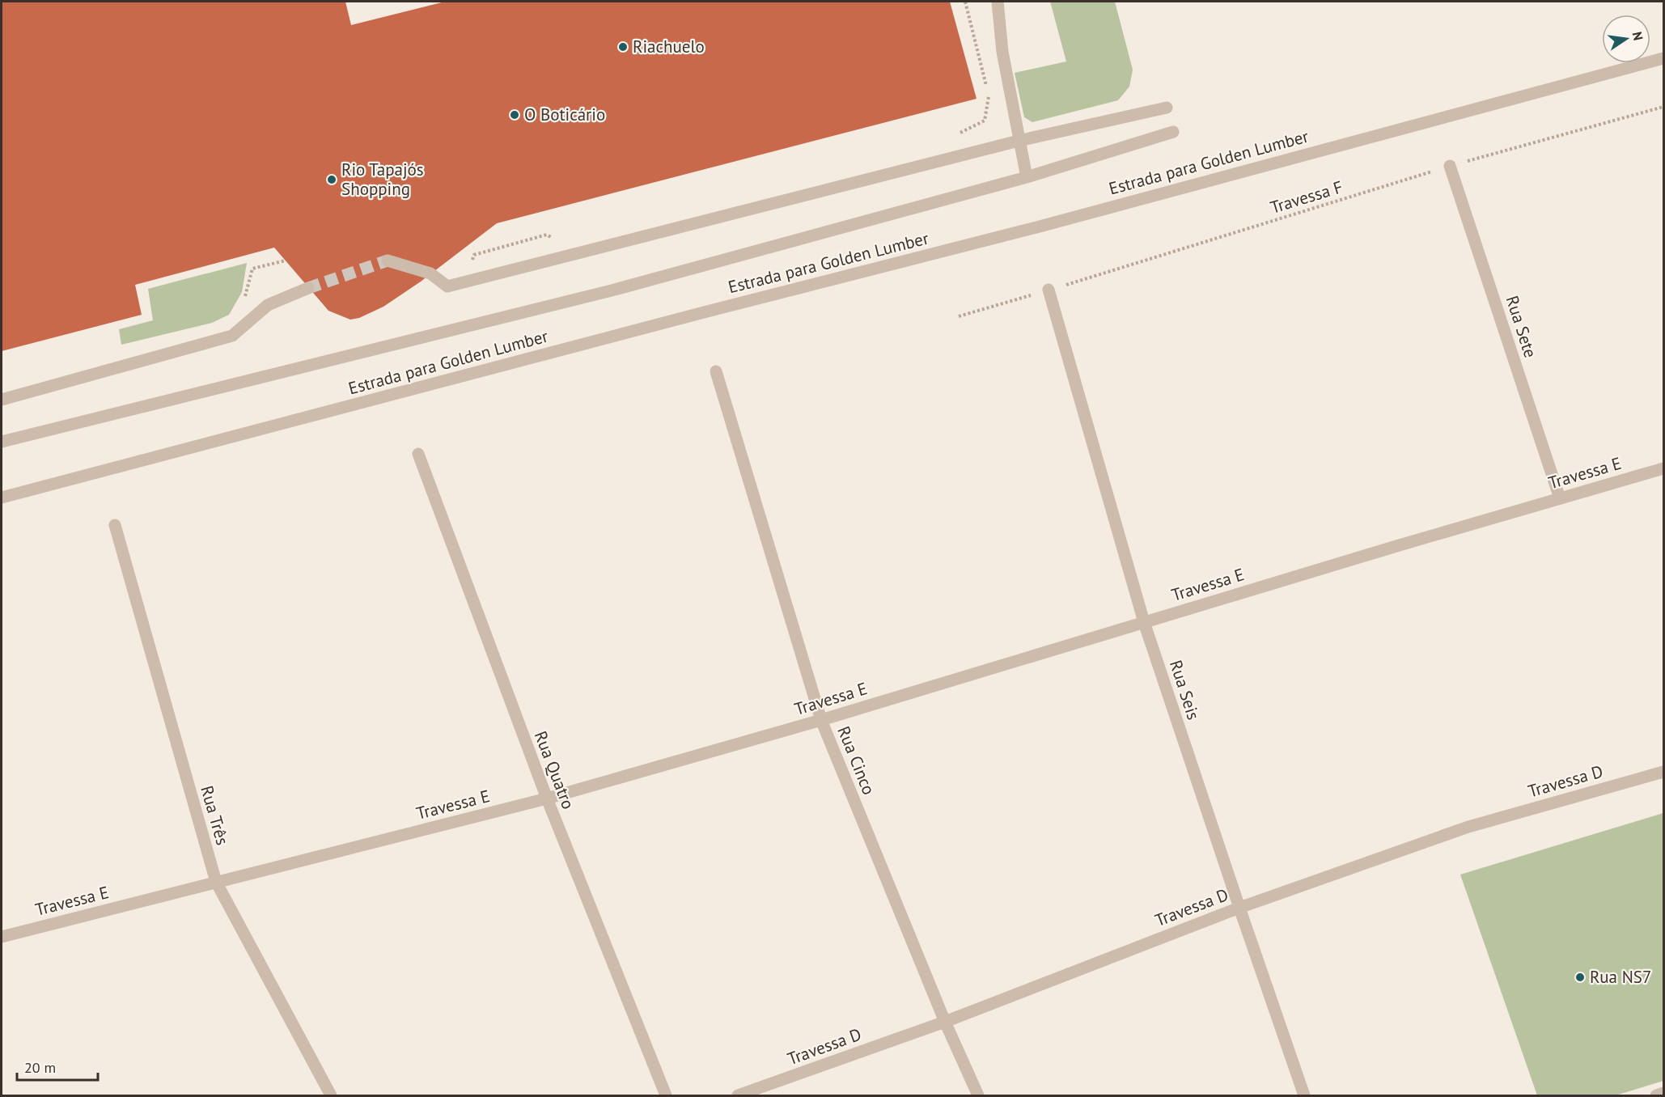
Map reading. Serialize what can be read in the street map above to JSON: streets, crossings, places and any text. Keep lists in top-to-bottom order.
{
  "streets": {
    "street": [
      "Estrada para Golden Lumber",
      "Rua Sete",
      "Travessa E",
      "Rua Seis",
      "Rua Cinco",
      "Rua Quatro",
      "Travessa D",
      "Rua Três"
    ],
    "path": ["Travessa F"]
  },
  "crossings": [
    ["Travessa F", "Rua Sete"],
    ["Travessa F", "Rua Seis"],
    ["Rua Sete", "Travessa E"],
    ["Travessa E", "Rua Seis"],
    ["Travessa E", "Rua Cinco"],
    ["Travessa E", "Rua Quatro"],
    ["Travessa E", "Rua Três"],
    ["Rua Seis", "Travessa D"],
    ["Rua Cinco", "Travessa D"]
  ],
  "places": [
    "Riachuelo",
    "O Boticário",
    "Rio Tapajós Shopping",
    "Rua NS7"
  ],
  "scale_bar": "20 m",
  "north": "right"
}
